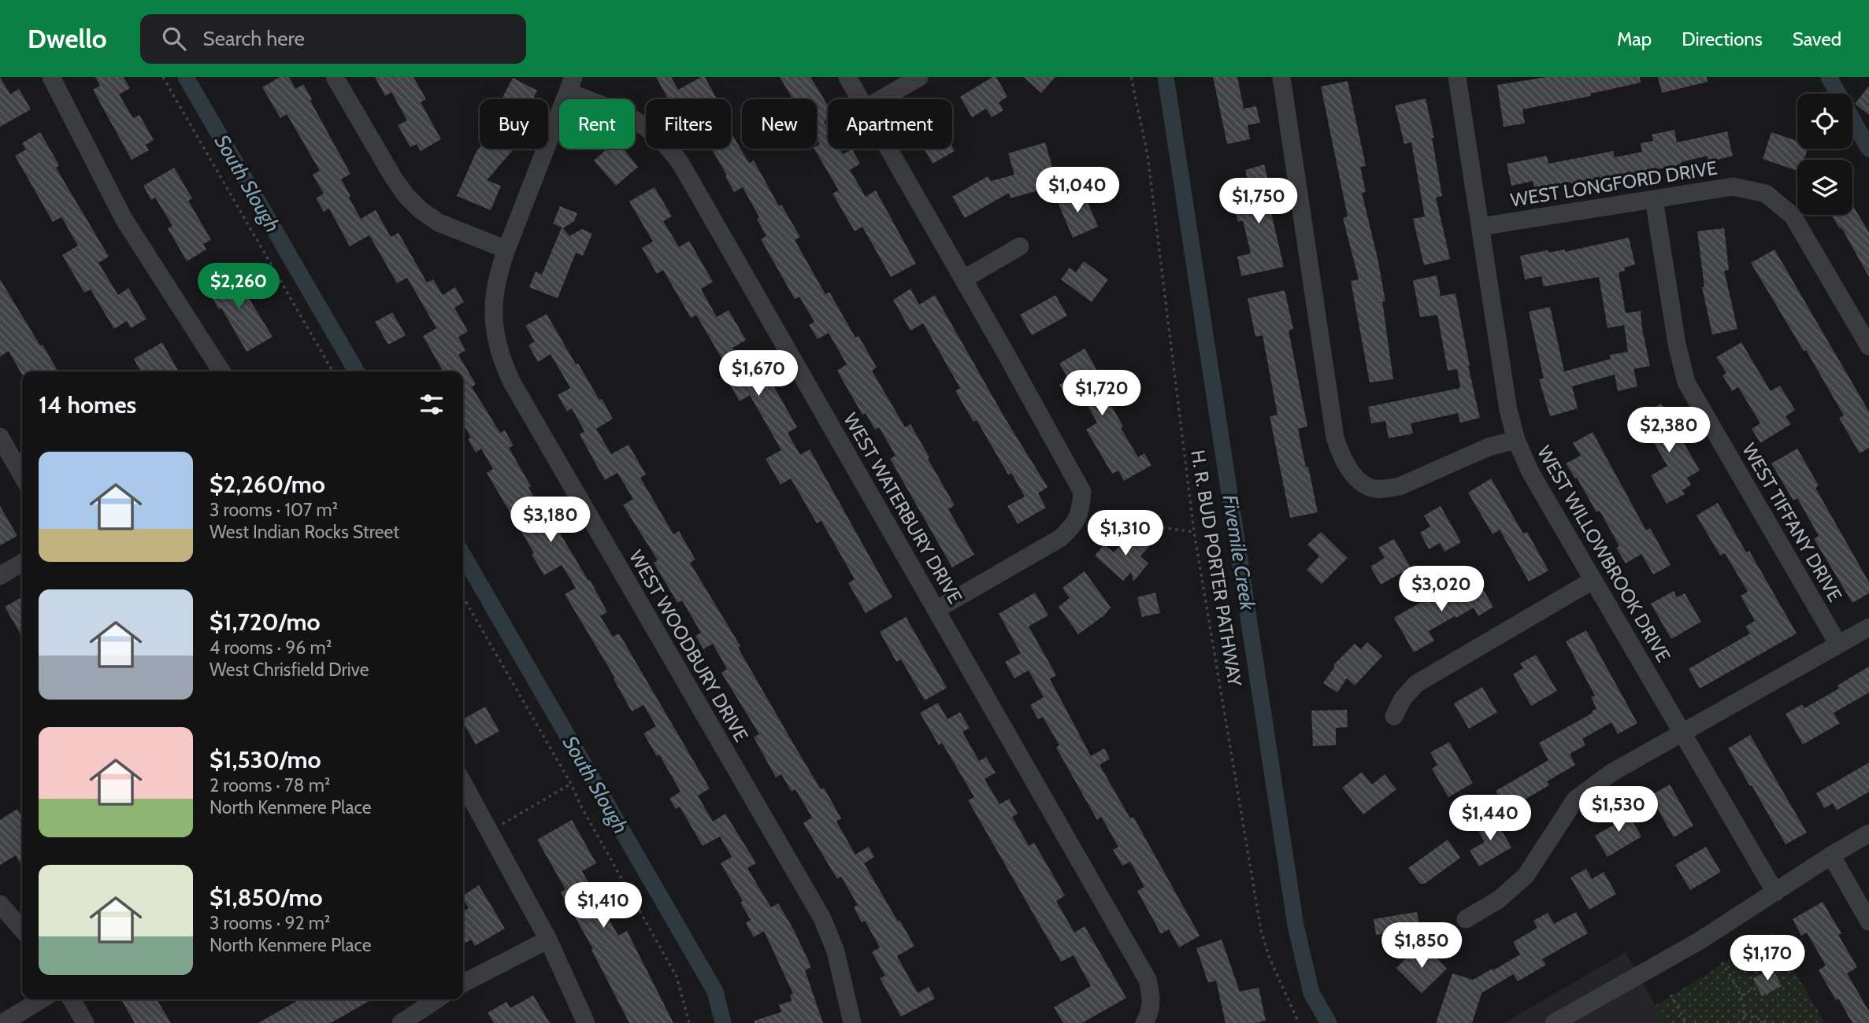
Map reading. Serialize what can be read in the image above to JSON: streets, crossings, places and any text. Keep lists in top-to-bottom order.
{
  "streets": {
    "street": [
      "WEST LONGFORD DRIVE",
      "WEST WATERBURY DRIVE",
      "WEST TIFFANY DRIVE",
      "WEST WILLOWBROOK DRIVE",
      "WEST WOODBURY DRIVE"
    ],
    "path": ["H. R. BUD PORTER PATHWAY"]
  },
  "crossings": [
    ["WEST LONGFORD DRIVE", "WEST TIFFANY DRIVE"],
    ["WEST LONGFORD DRIVE", "WEST WILLOWBROOK DRIVE"],
    ["WEST WATERBURY DRIVE", "WEST WOODBURY DRIVE"]
  ],
  "water": ["South Slough", "Fivemile Creek"],
  "page": {
    "header": "Dwello",
    "search": "Search here",
    "nav": ["Map", "Directions", "Saved"],
    "chip": [
      "Buy",
      "Rent",
      "Filters",
      "New",
      "Apartment"
    ],
    "price": [
      "$1,040",
      "$1,750",
      "$2,260",
      "$1,670",
      "$1,720",
      "$2,380",
      "$3,180",
      "$1,310",
      "$3,020",
      "$1,530",
      "$1,440",
      "$1,410",
      "$1,850",
      "$1,170"
    ],
    "heading": "14 homes",
    "list": [
      {
        "name": "$2,260/mo",
        "note": "3 rooms · 107 m² · West Indian Rocks Street"
      },
      {
        "name": "$1,720/mo",
        "note": "4 rooms · 96 m² · West Chrisfield Drive"
      },
      {
        "name": "$1,530/mo",
        "note": "2 rooms · 78 m² · North Kenmere Place"
      },
      {
        "name": "$1,850/mo",
        "note": "3 rooms · 92 m² · North Kenmere Place"
      }
    ]
  }
}
